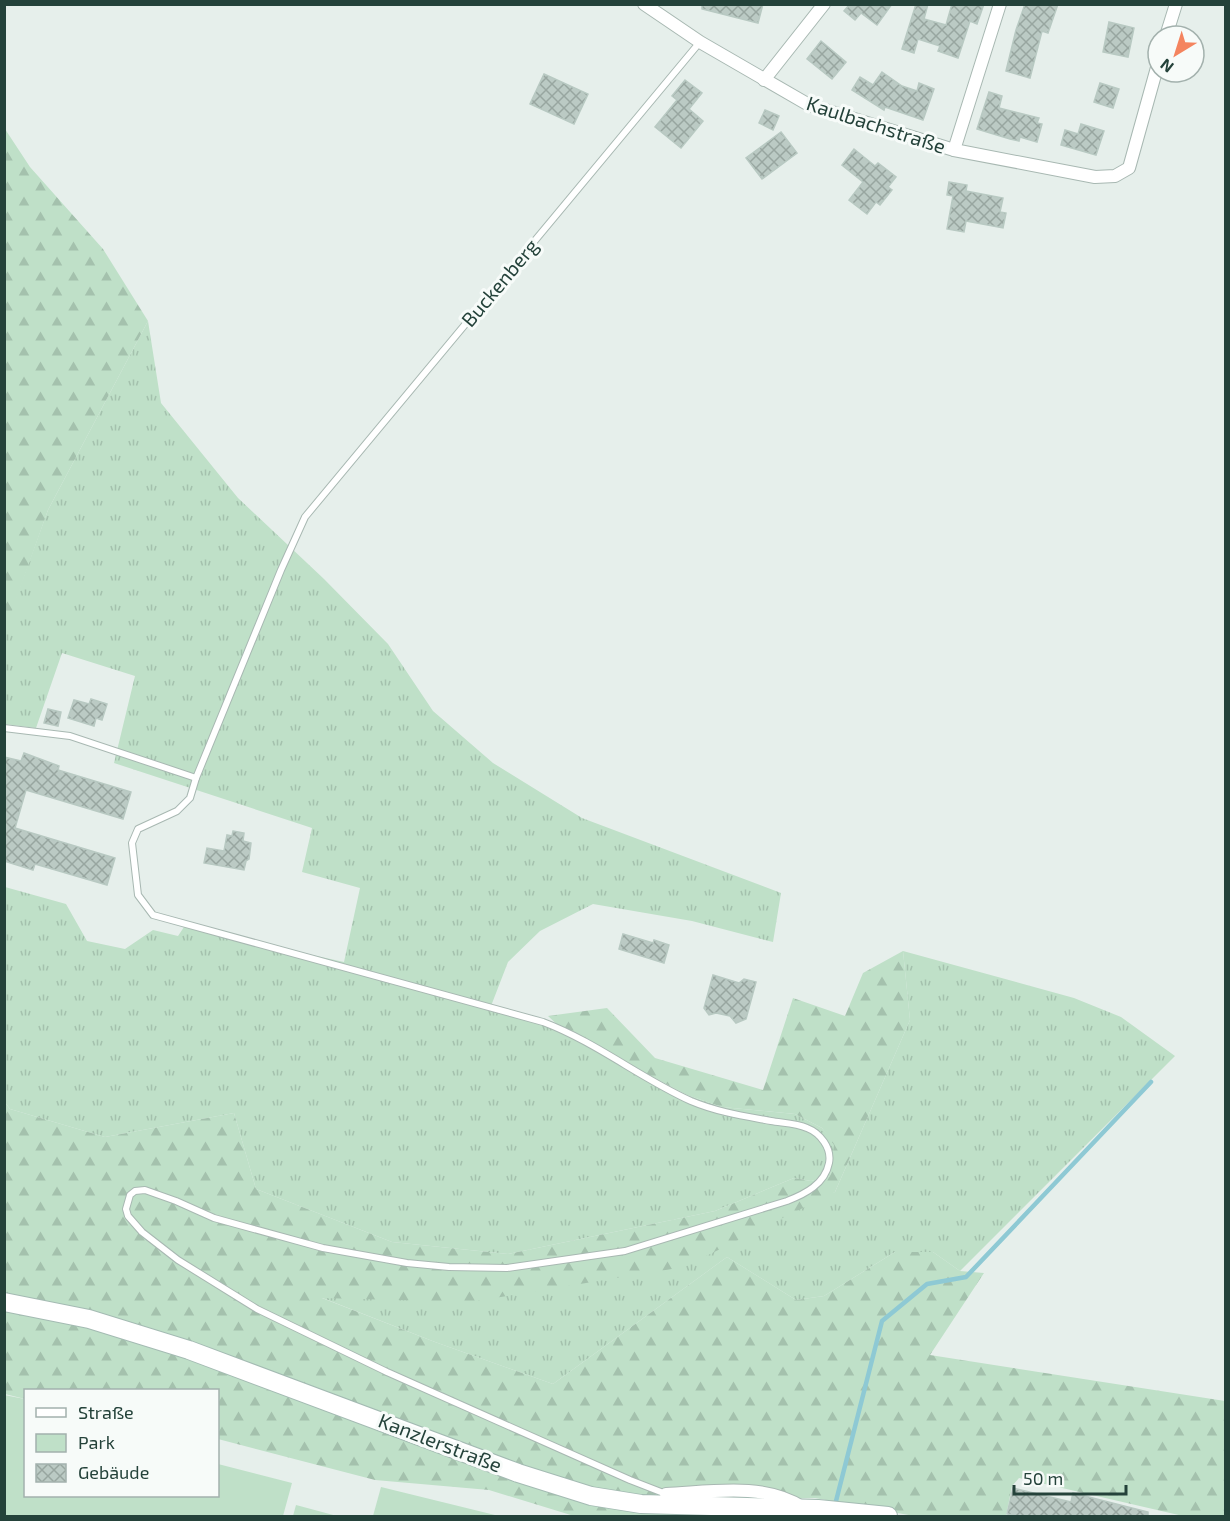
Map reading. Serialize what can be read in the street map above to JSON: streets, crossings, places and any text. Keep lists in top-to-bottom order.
{
  "streets": {
    "main road": ["Kanzlerstraße"],
    "street": ["Kaulbachstraße"],
    "lane": ["Buckenberg"]
  },
  "crossings": [
    ["Kaulbachstraße", "Buckenberg"]
  ],
  "legend": ["Straße", "Park", "Gebäude"],
  "scale_bar": "50 m",
  "north": "bottom left"
}
